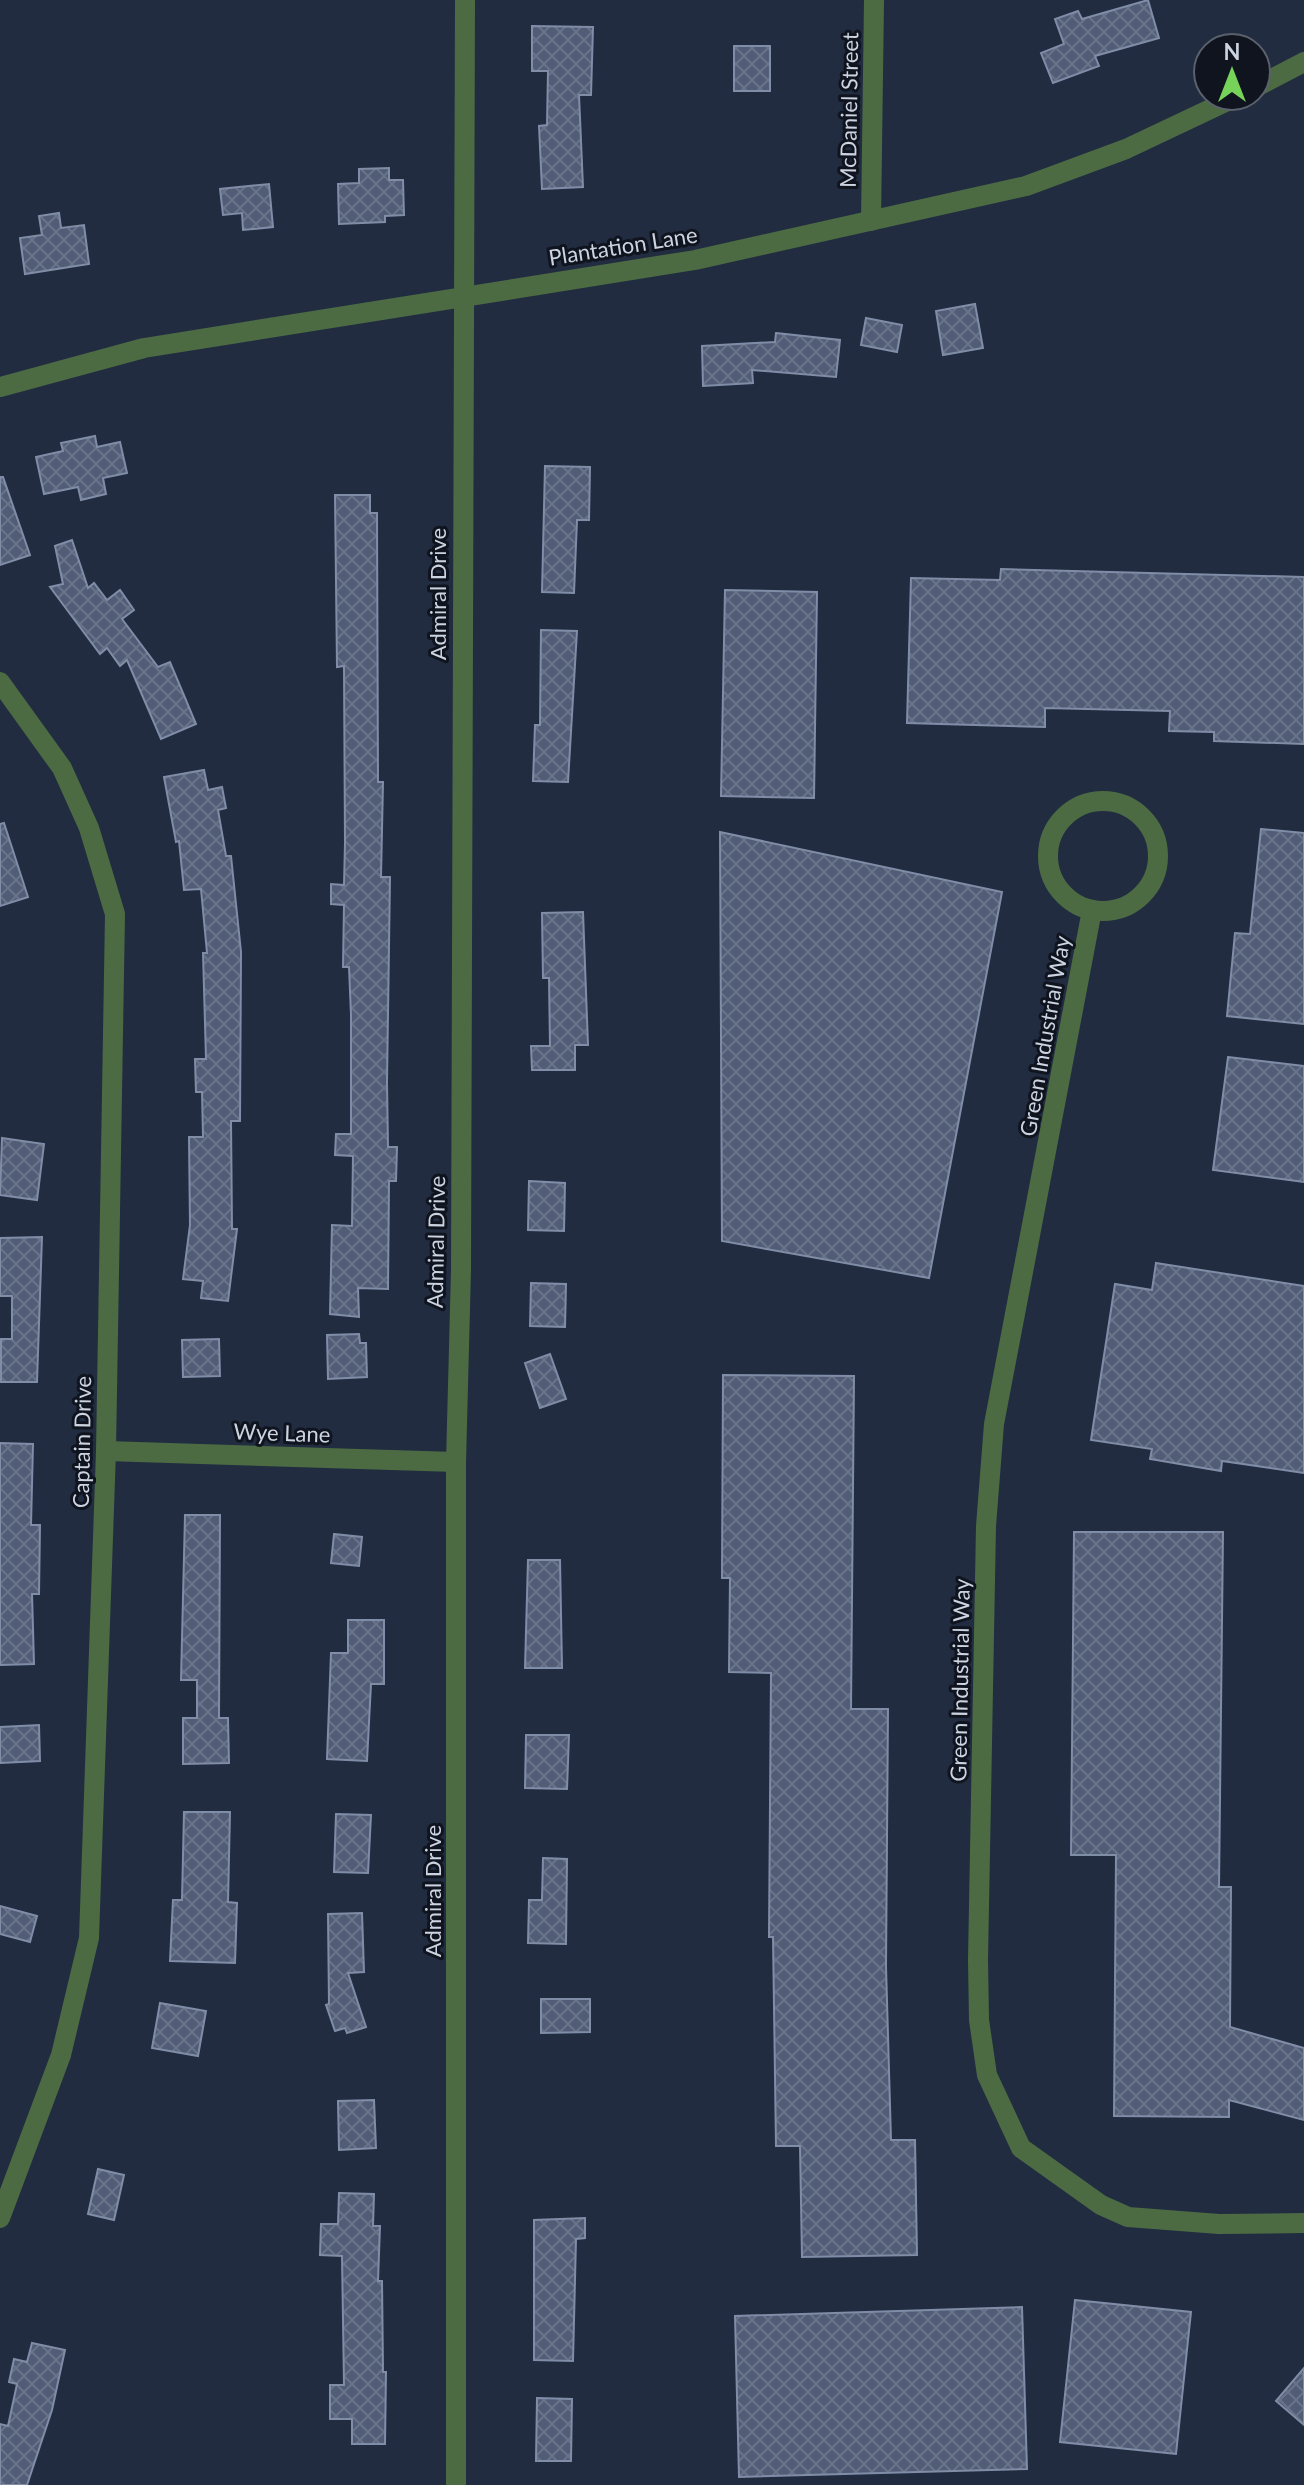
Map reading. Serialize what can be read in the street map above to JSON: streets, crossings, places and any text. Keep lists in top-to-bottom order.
{
  "streets": {
    "street": [
      "McDaniel Street",
      "Plantation Lane",
      "Admiral Drive",
      "Green Industrial Way",
      "Wye Lane",
      "Captain Drive"
    ]
  },
  "crossings": [
    ["McDaniel Street", "Plantation Lane"],
    ["Plantation Lane", "Admiral Drive"],
    ["Admiral Drive", "Wye Lane"],
    ["Wye Lane", "Captain Drive"]
  ],
  "north": "top"
}
